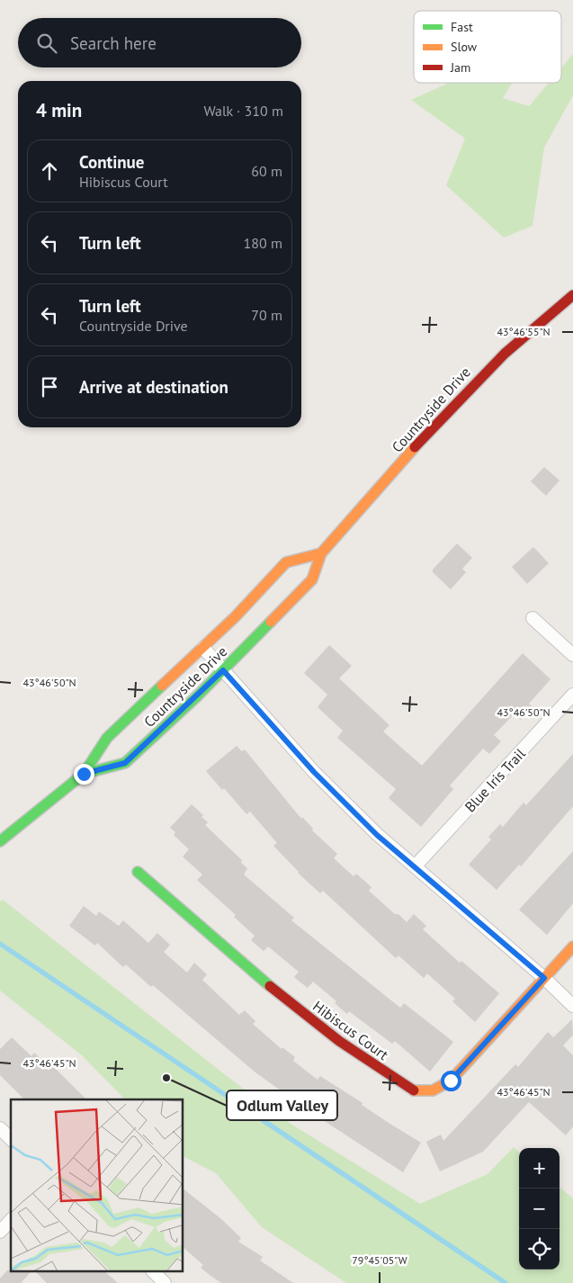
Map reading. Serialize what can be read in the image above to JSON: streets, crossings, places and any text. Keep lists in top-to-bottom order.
{
  "streets": {
    "main road": ["Countryside Drive", "Hibiscus Court"],
    "street": ["Blue Iris Trail"]
  },
  "places": ["Odlum Valley"],
  "legend": ["Fast", "Slow", "Jam"],
  "page": {
    "search": "Search here",
    "heading": ["4 min", "Walk · 310 m"],
    "list": [
      ["Continue", "Hibiscus Court", "60 m"],
      ["Turn left", "180 m"],
      ["Turn left", "Countryside Drive", "70 m"],
      "Arrive at destination"
    ],
    "map_buttons": ["+", "−"]
  },
  "coordinates": [
    "43°46'55\"N",
    "43°46'50\"N",
    "43°46'45\"N",
    "79°45'05\"W"
  ]
}
